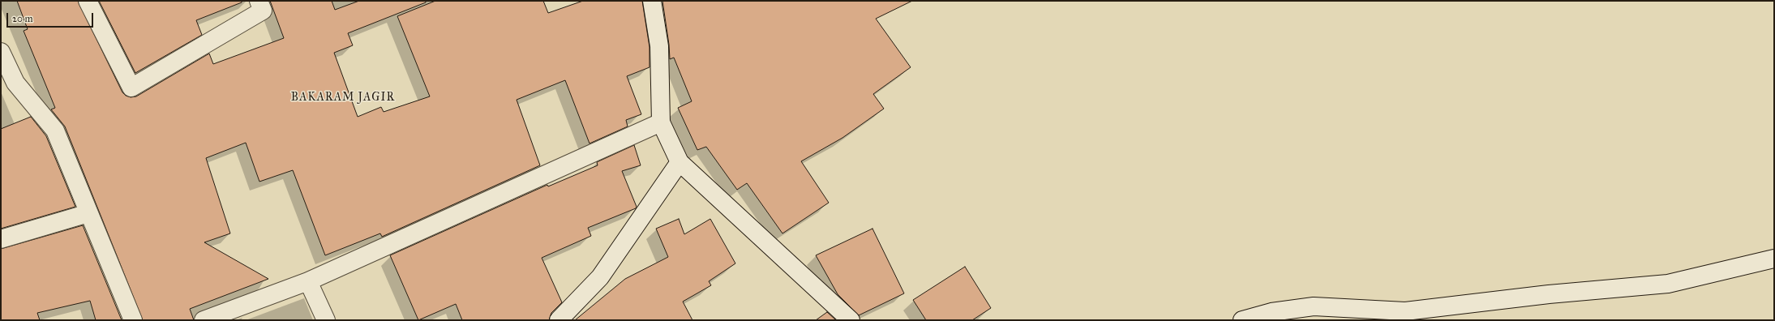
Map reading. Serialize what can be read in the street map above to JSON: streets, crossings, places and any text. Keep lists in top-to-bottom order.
{
  "districts": ["BAKARAM JAGIR"],
  "scale_bar": "20 m"
}
